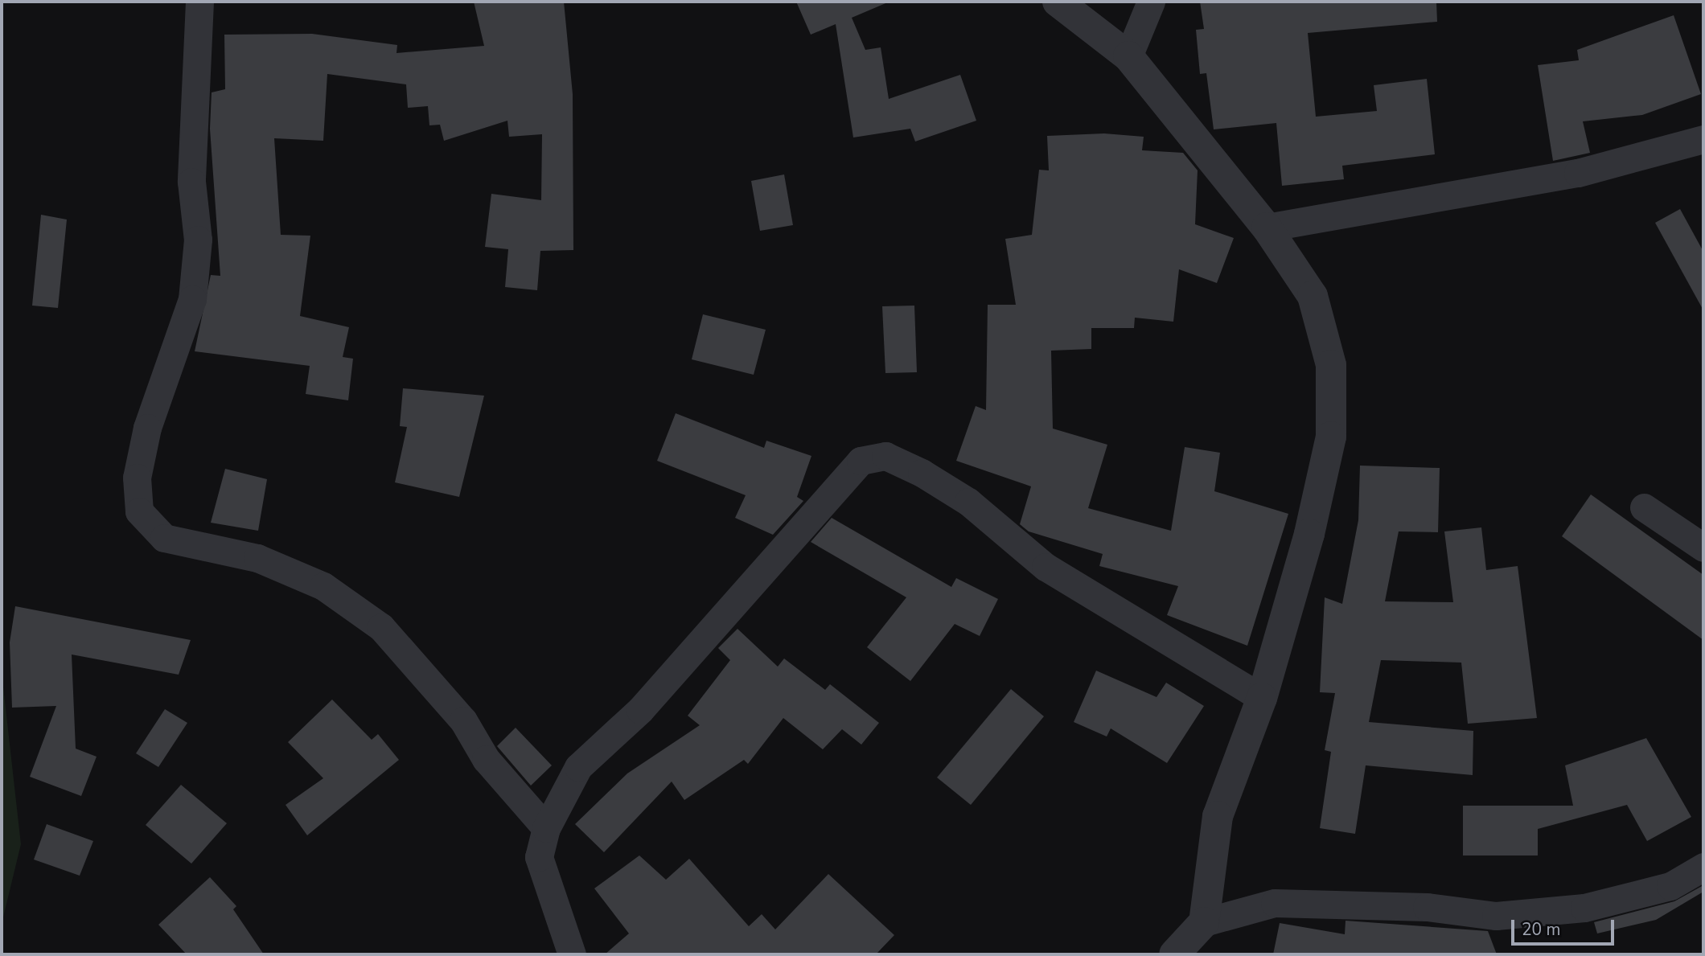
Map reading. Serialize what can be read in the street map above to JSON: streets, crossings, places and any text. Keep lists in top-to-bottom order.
{
  "scale_bar": "20 m"
}
